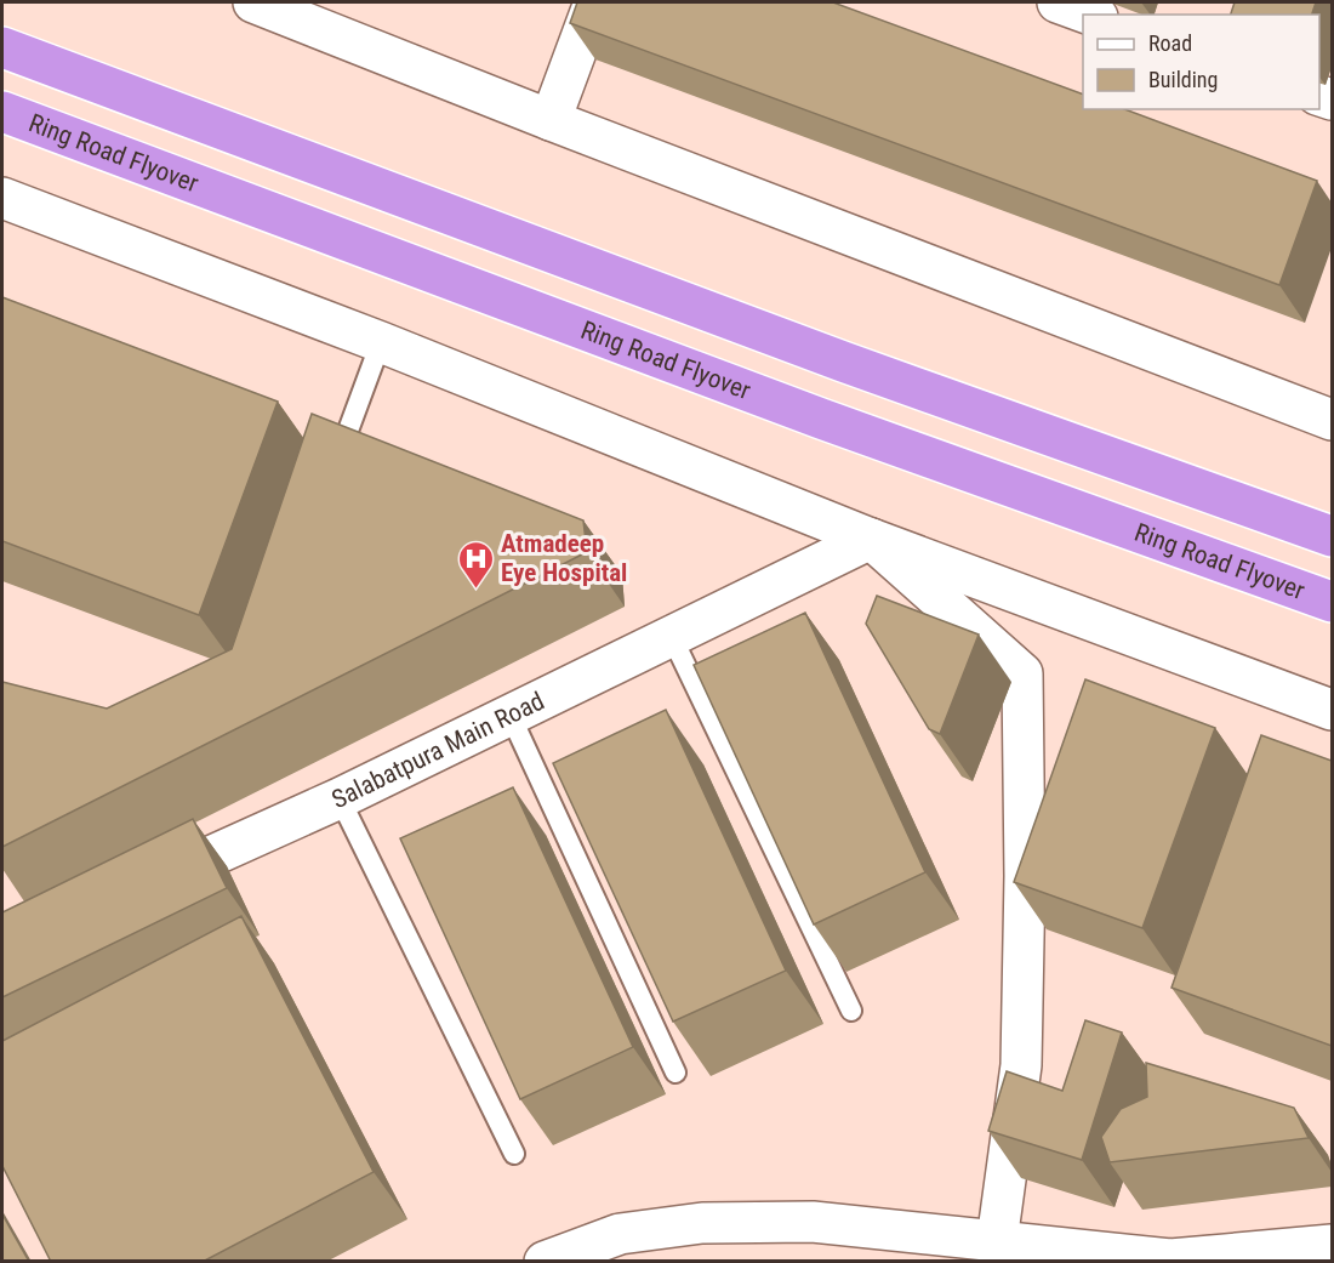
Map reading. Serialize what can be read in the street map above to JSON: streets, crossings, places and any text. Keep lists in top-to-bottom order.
{
  "streets": {
    "highway": ["Ring Road Flyover"],
    "street": ["Salabatpura Main Road"]
  },
  "places": {
    "hospital": ["Atmadeep Eye Hospital"]
  },
  "legend": ["Road", "Building"]
}
